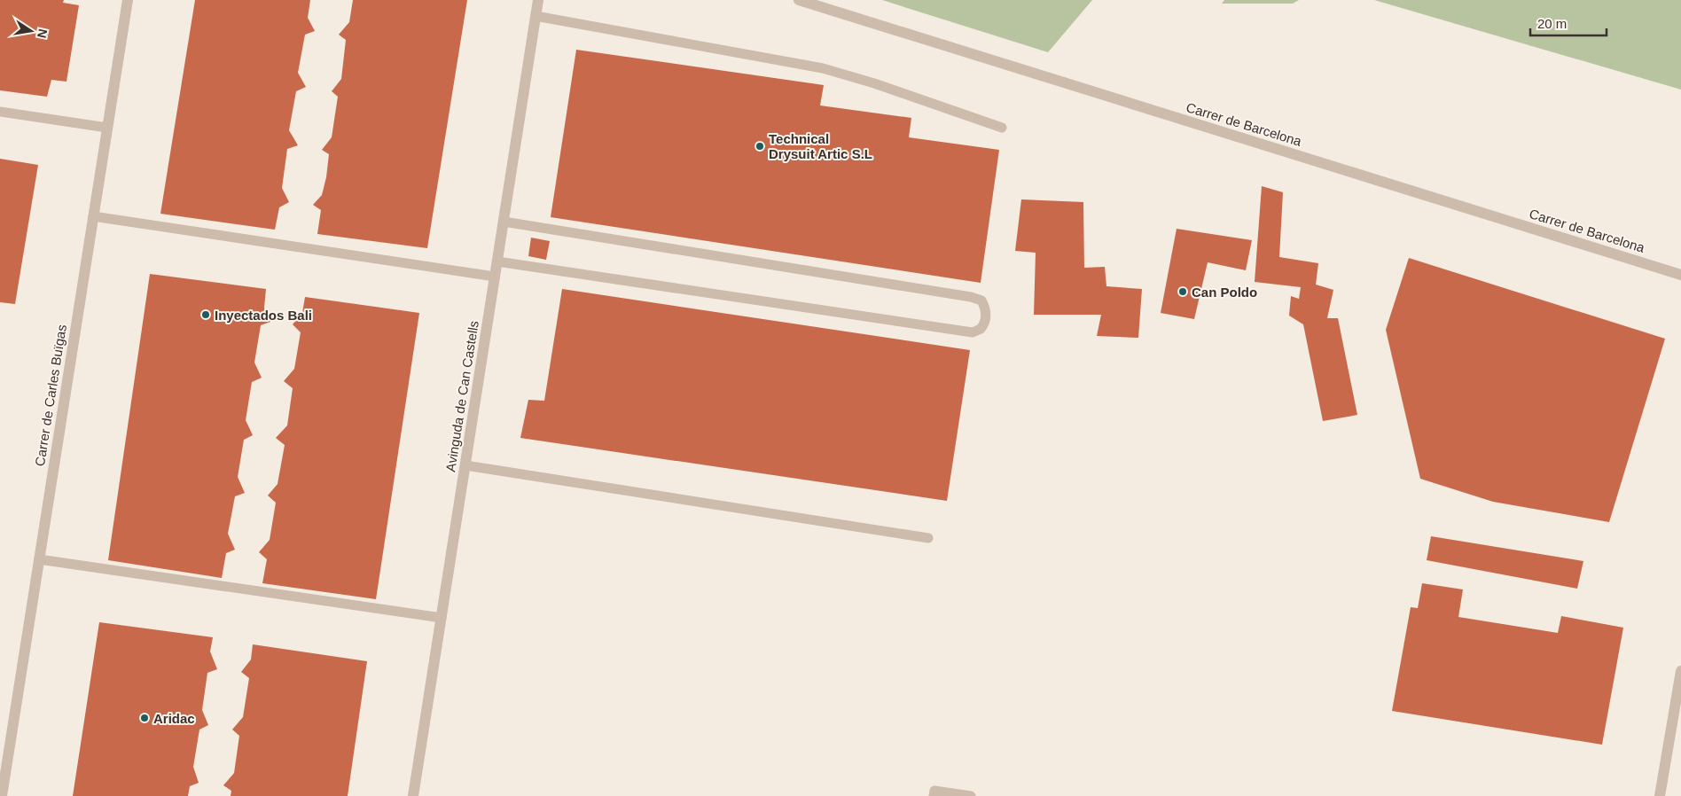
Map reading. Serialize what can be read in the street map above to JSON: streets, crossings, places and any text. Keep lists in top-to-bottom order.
{
  "streets": {
    "street": ["Carrer de Barcelona", "Carrer de Carles Buïgas", "Avinguda de Can Castells"]
  },
  "places": [
    "Technical Drysuit Artic S.L",
    "Can Poldo",
    "Inyectados Bali",
    "Aridac"
  ],
  "scale_bar": "20 m",
  "north": "right"
}
